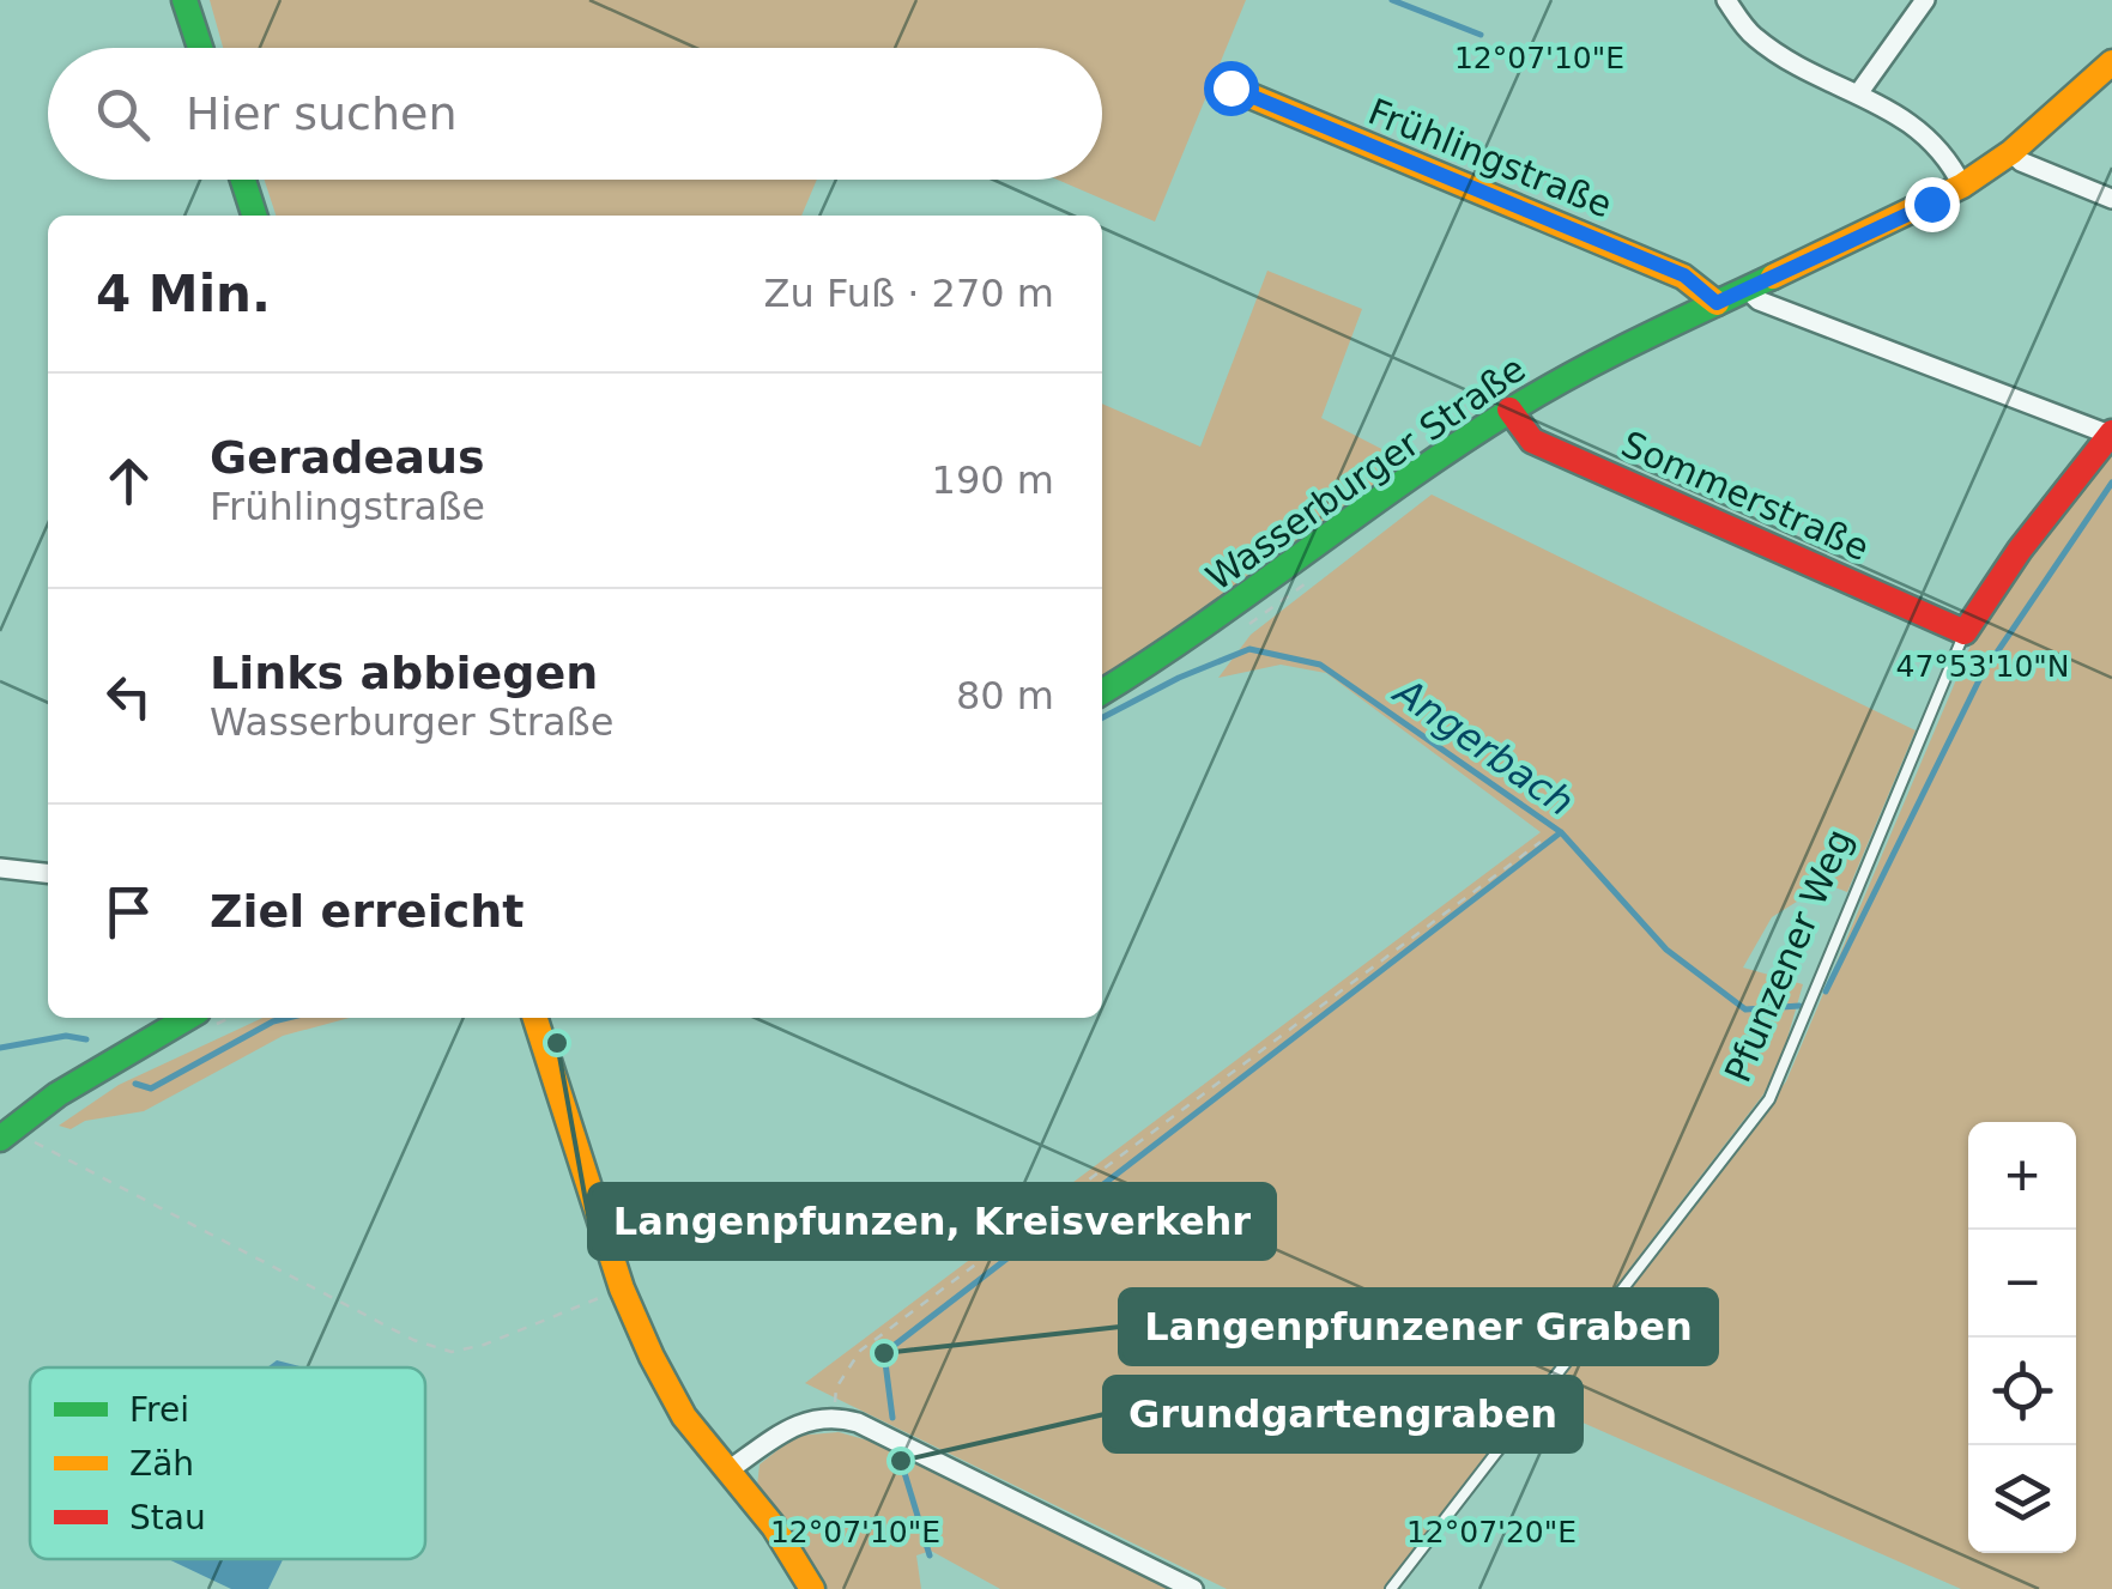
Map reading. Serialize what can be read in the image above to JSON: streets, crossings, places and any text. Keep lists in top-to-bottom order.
{
  "streets": {
    "street": [
      "Frühlingstraße",
      "Wasserburger Straße",
      "Sommerstraße",
      "Pfunzener Weg"
    ]
  },
  "crossings": [
    ["Frühlingstraße", "Wasserburger Straße"],
    ["Wasserburger Straße", "Sommerstraße"],
    ["Sommerstraße", "Pfunzener Weg"]
  ],
  "water": ["Angerbach"],
  "places": ["Langenpfunzen, Kreisverkehr", "Langenpfunzener Graben", "Grundgartengraben"],
  "legend": ["Frei", "Zäh", "Stau"],
  "page": {
    "search": "Hier suchen",
    "heading": ["4 Min.", "Zu Fuß · 270 m"],
    "list": [
      ["Geradeaus", "Frühlingstraße", "190 m"],
      ["Links abbiegen", "Wasserburger Straße", "80 m"],
      "Ziel erreicht"
    ],
    "map_buttons": ["+", "−"]
  },
  "coordinates": ["12°07'10\"E", "47°53'10\"N", "12°07'20\"E"]
}
